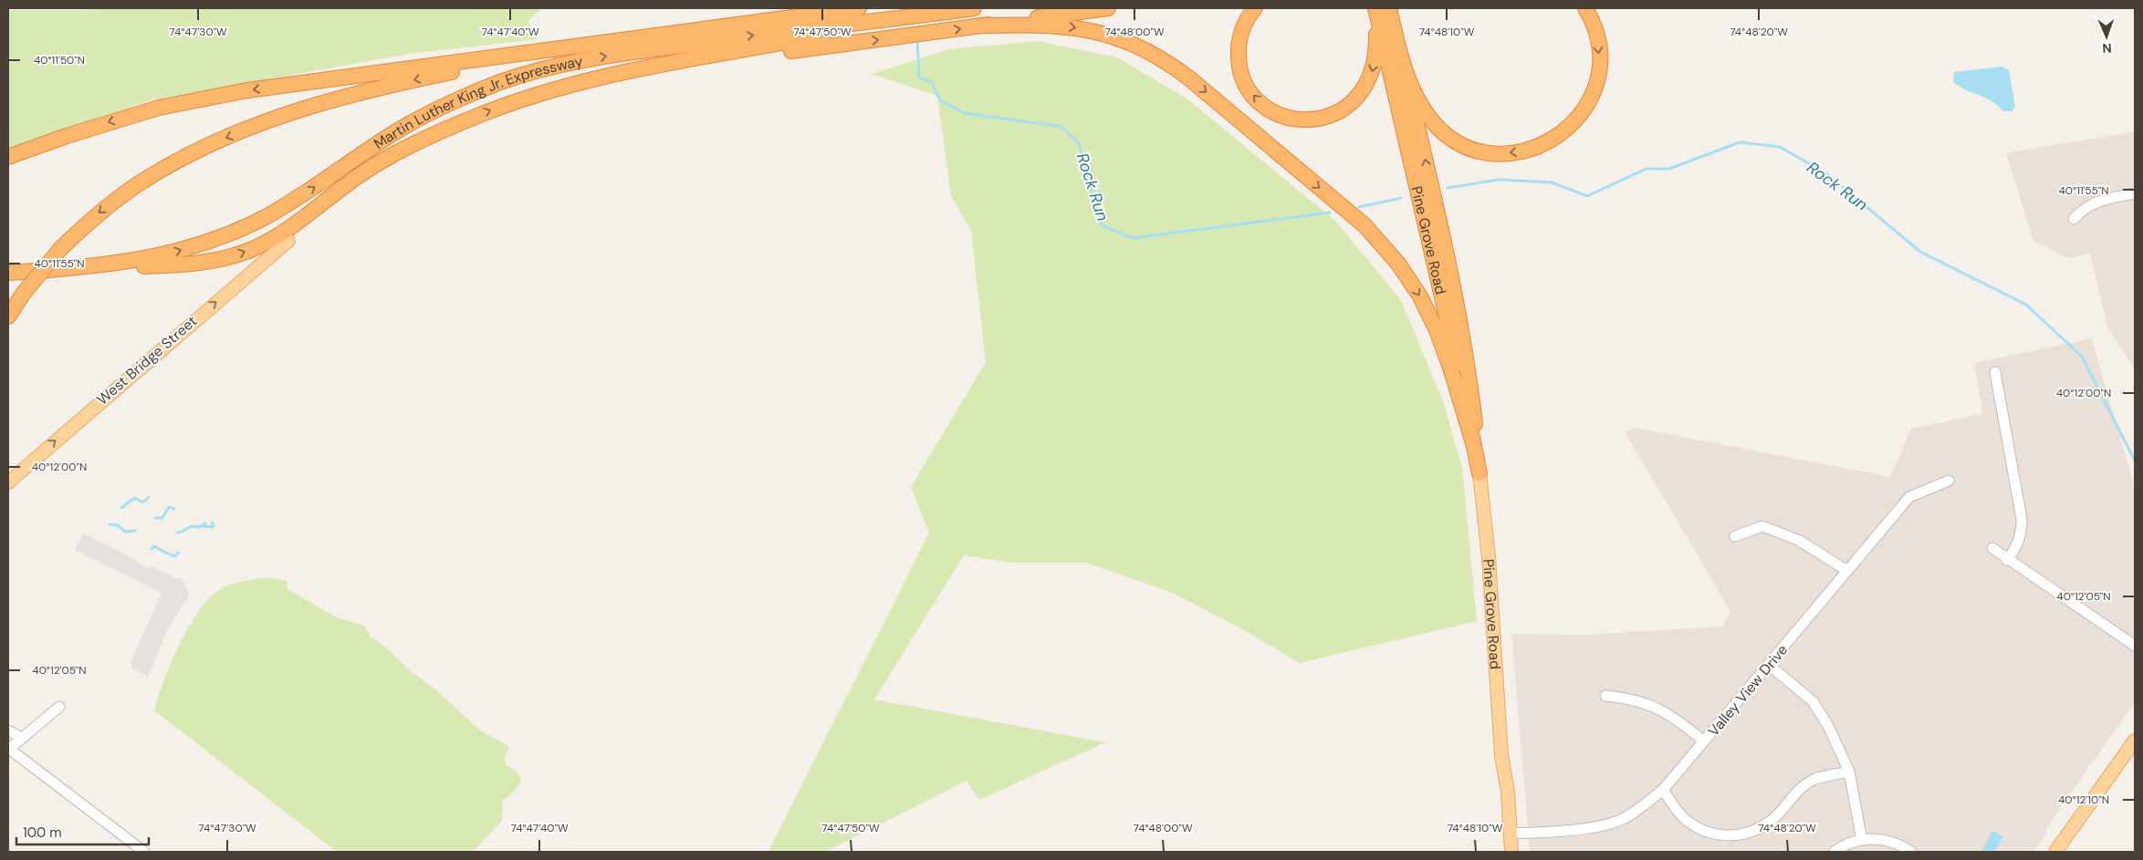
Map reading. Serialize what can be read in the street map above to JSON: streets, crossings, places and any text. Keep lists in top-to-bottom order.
{
  "streets": {
    "highway": ["Martin Luther King Jr. Expressway", "Pine Grove Road"],
    "main road": ["West Bridge Street"],
    "street": ["Valley View Drive"]
  },
  "crossings": [
    ["Pine Grove Road", "Valley View Drive"]
  ],
  "one_way": ["West Bridge Street"],
  "water": ["Rock Run"],
  "scale_bar": "100 m",
  "north": "bottom",
  "coordinates": [
    "74°47'30\"W",
    "74°47'40\"W",
    "74°47'50\"W",
    "74°48'00\"W",
    "74°48'10\"W",
    "74°48'20\"W",
    "40°11'50\"N",
    "40°11'55\"N",
    "40°12'00\"N",
    "40°12'05\"N",
    "40°12'10\"N"
  ]
}
